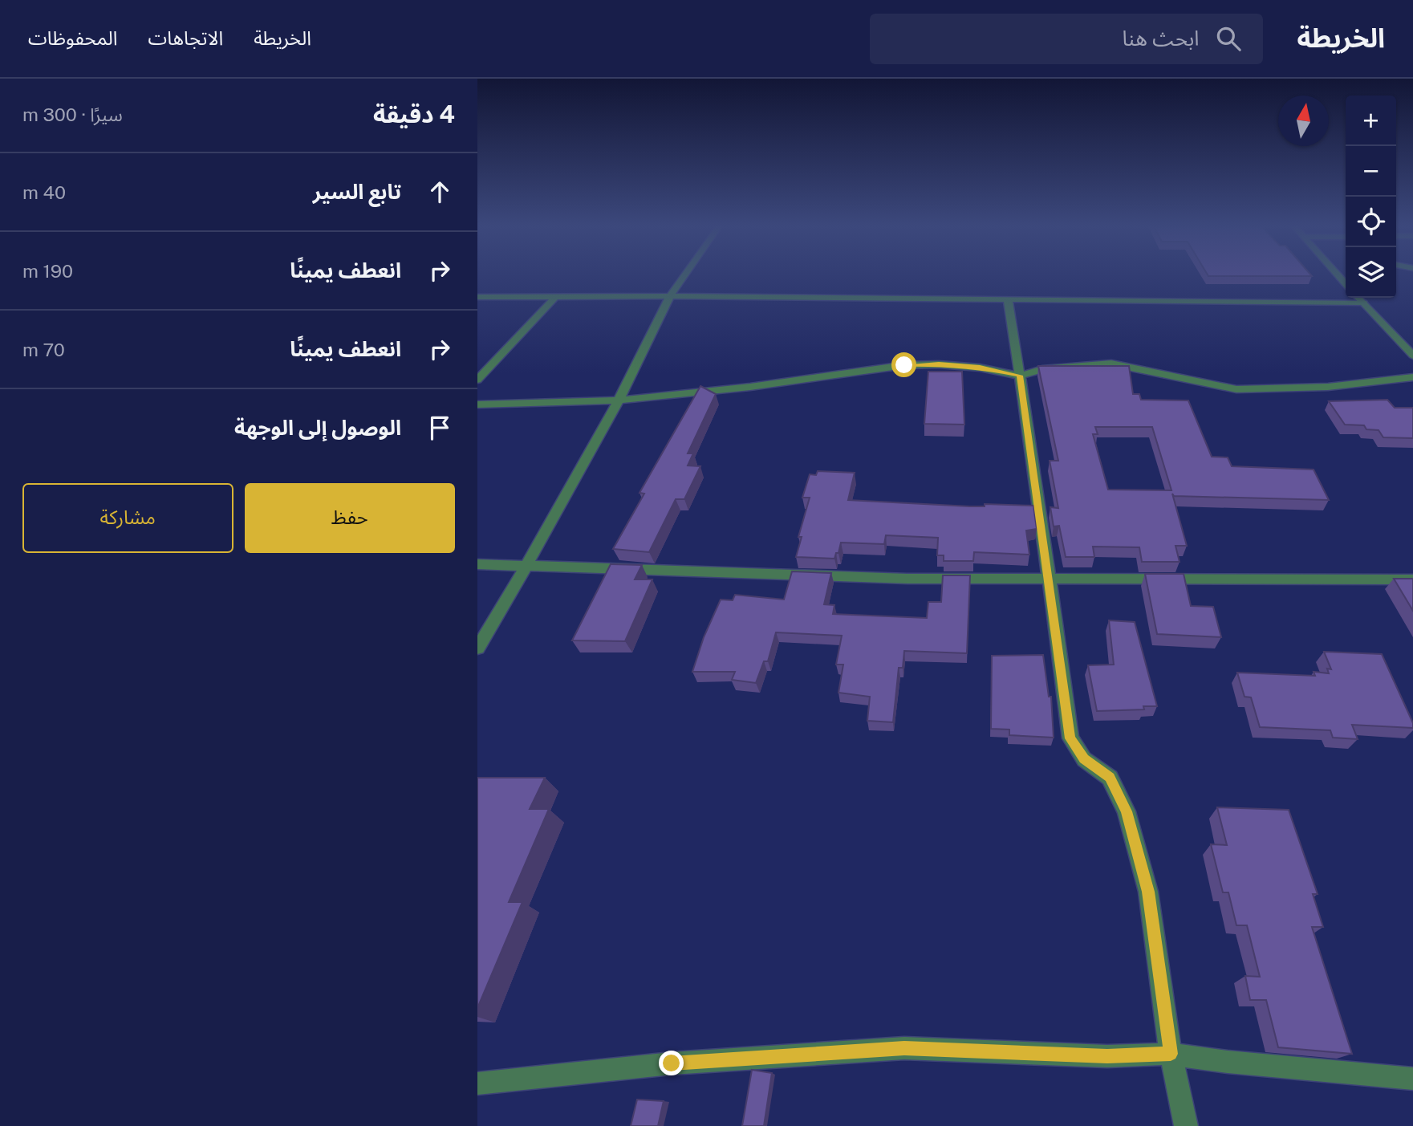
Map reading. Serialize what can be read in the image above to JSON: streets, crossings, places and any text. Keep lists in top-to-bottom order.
{
  "north": "top",
  "page": {
    "header": "الخريطة",
    "search": "ابحث هنا",
    "nav": ["الخريطة", "الاتجاهات", "المحفوظات"],
    "heading": ["4 دقيقة", "سيرًا · 300 m"],
    "map_buttons": ["+", "−"],
    "list": [
      ["تابع السير", "40 m"],
      ["انعطف يمينًا", "190 m"],
      ["انعطف يمينًا", "70 m"],
      "الوصول إلى الوجهة"
    ],
    "buttons": ["حفظ", "مشاركة"]
  }
}
